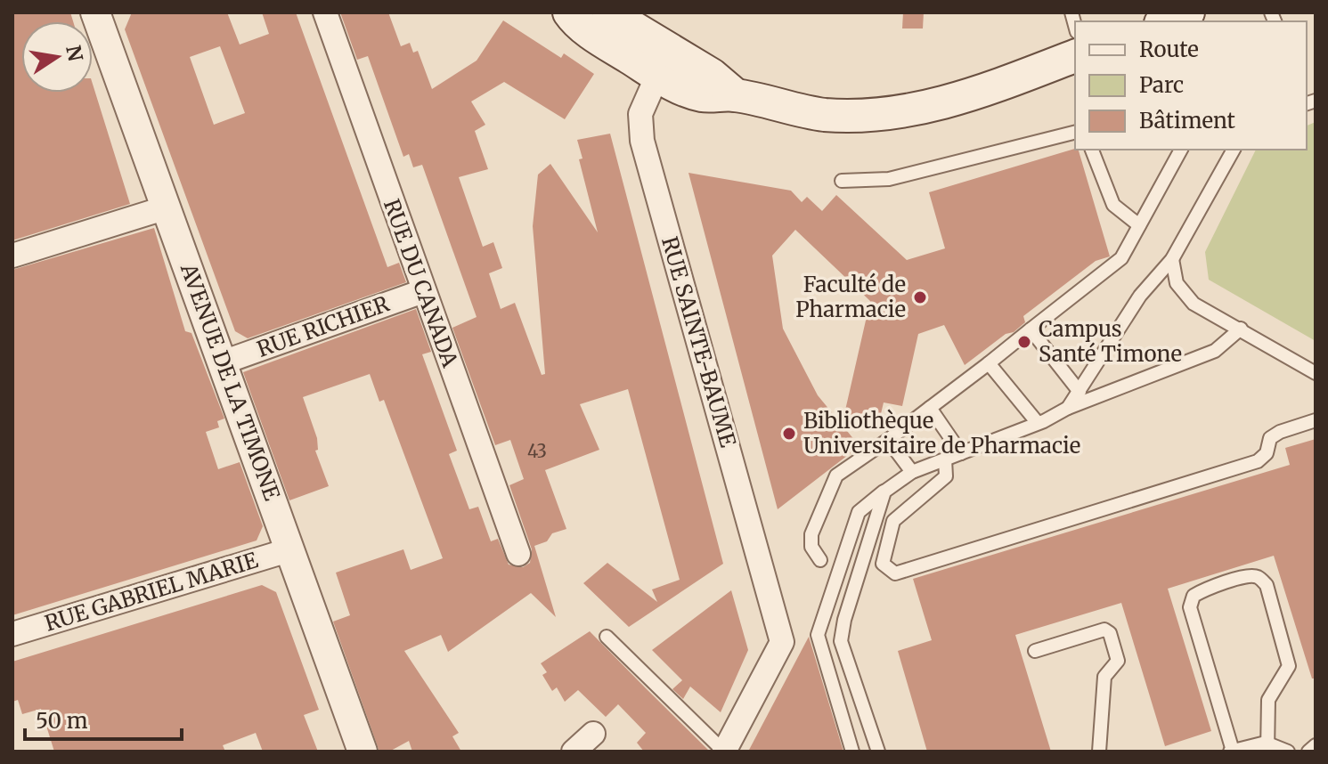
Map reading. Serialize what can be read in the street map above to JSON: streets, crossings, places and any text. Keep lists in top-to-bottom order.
{
  "streets": {
    "street": [
      "RUE DU CANADA",
      "RUE RICHIER",
      "RUE SAINTE-BAUME",
      "AVENUE DE LA TIMONE",
      "RUE GABRIEL MARIE"
    ]
  },
  "crossings": [
    ["RUE DU CANADA", "RUE RICHIER"],
    ["RUE RICHIER", "AVENUE DE LA TIMONE"],
    ["AVENUE DE LA TIMONE", "RUE GABRIEL MARIE"]
  ],
  "places": ["Faculté de Pharmacie", "Campus Santé Timone", "Bibliothèque Universitaire de Pharmacie"],
  "house_numbers": ["43"],
  "legend": ["Route", "Parc", "Bâtiment"],
  "scale_bar": "50 m",
  "north": "right"
}
